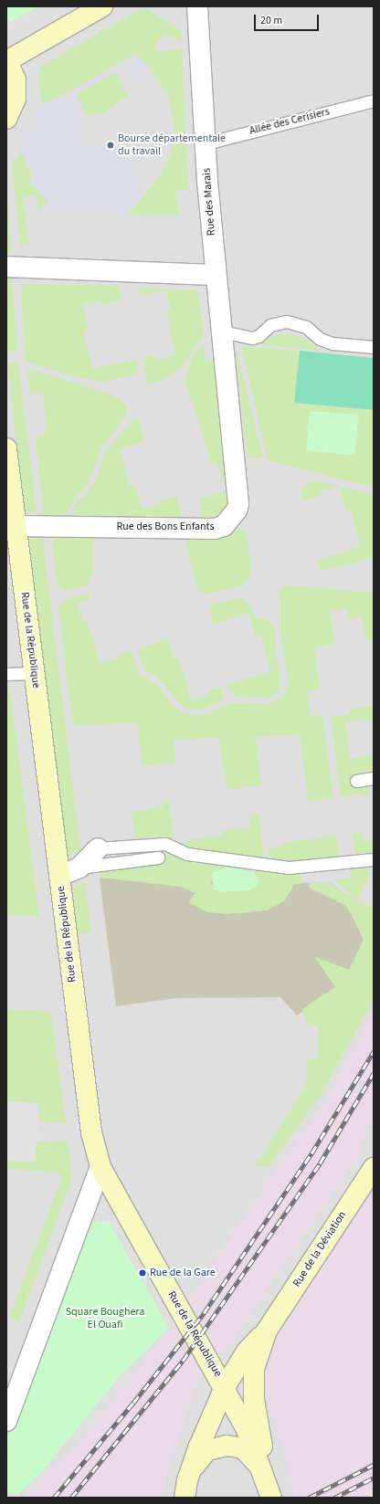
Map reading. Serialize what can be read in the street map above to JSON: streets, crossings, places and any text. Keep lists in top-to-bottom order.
{
  "streets": {
    "street": [
      "Rue des Marais",
      "Rue des Bons Enfants",
      "Rue de la République",
      "Rue de la Déviation"
    ],
    "lane": ["Allée des Cerisiers"]
  },
  "crossings": [
    ["Allée des Cerisiers", "Rue des Marais"],
    ["Rue des Marais", "Rue des Bons Enfants"],
    ["Rue des Bons Enfants", "Rue de la République"],
    ["Rue de la République", "Rue de la Déviation"]
  ],
  "parks": ["Square Boughera El Ouafi"],
  "places": ["Bourse départementale du travail", "Rue de la Gare"],
  "scale_bar": "20 m"
}
